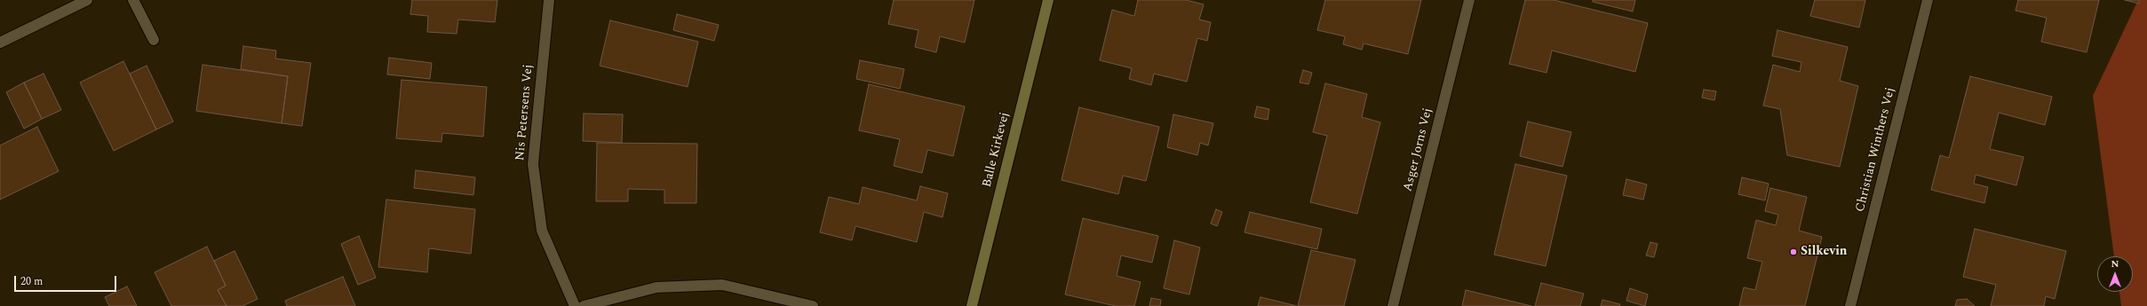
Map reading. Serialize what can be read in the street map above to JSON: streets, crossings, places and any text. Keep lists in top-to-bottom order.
{
  "streets": {
    "street": [
      "Nis Petersens Vej",
      "Balle Kirkevej",
      "Asger Jorns Vej",
      "Christian Winthers Vej"
    ]
  },
  "places": ["Silkevin"],
  "scale_bar": "20 m",
  "north": "top"
}
